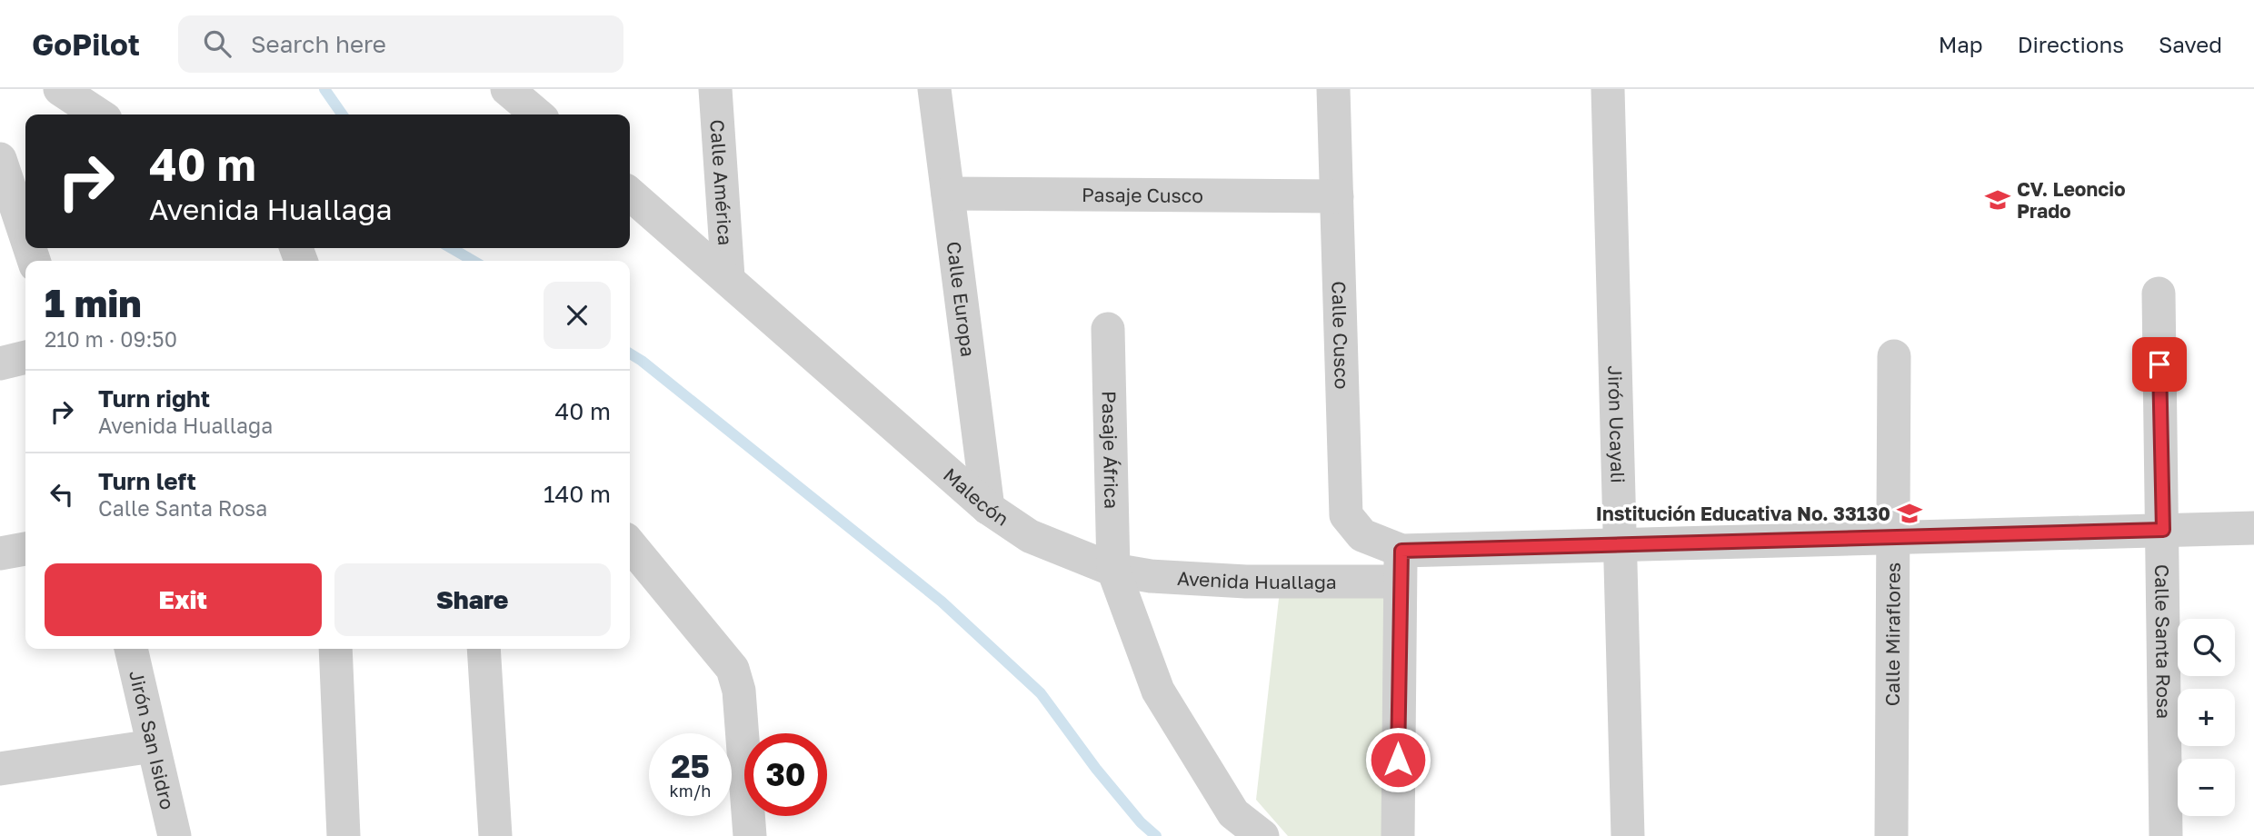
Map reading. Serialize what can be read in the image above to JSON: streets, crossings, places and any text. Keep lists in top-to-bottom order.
{
  "streets": {
    "street": [
      "Calle América",
      "Pasaje Cusco",
      "Calle Europa",
      "Calle Cusco",
      "Jirón Ucayali",
      "Pasaje África",
      "Malecón",
      "Avenida Huallaga",
      "Calle Miraflores",
      "Calle Santa Rosa",
      "Jirón San Isidro"
    ]
  },
  "crossings": [
    ["Calle América", "Malecón"],
    ["Pasaje Cusco", "Calle Europa"],
    ["Pasaje Cusco", "Calle Cusco"],
    ["Calle Europa", "Malecón"],
    ["Calle Cusco", "Avenida Huallaga"],
    ["Jirón Ucayali", "Avenida Huallaga"],
    ["Pasaje África", "Malecón"],
    ["Pasaje África", "Avenida Huallaga"],
    ["Malecón", "Avenida Huallaga"],
    ["Avenida Huallaga", "Calle Miraflores"],
    ["Avenida Huallaga", "Calle Santa Rosa"]
  ],
  "places": {
    "school or university": ["CV. Leoncio Prado", "Institución Educativa No. 33130"]
  },
  "page": {
    "header": "GoPilot",
    "search": "Search here",
    "nav": ["Map", "Directions", "Saved"],
    "turn": ["40 m", "Avenida Huallaga"],
    "heading": ["1 min", "210 m · 09:50"],
    "list": [
      {
        "name": "Turn right",
        "note": "Avenida Huallaga",
        "value": "40 m"
      },
      {
        "name": "Turn left",
        "note": "Calle Santa Rosa",
        "value": "140 m"
      }
    ],
    "buttons": ["Exit", "Share"],
    "map_buttons": ["+", "−"],
    "speed": "25 km/h",
    "limit": "30"
  }
}
